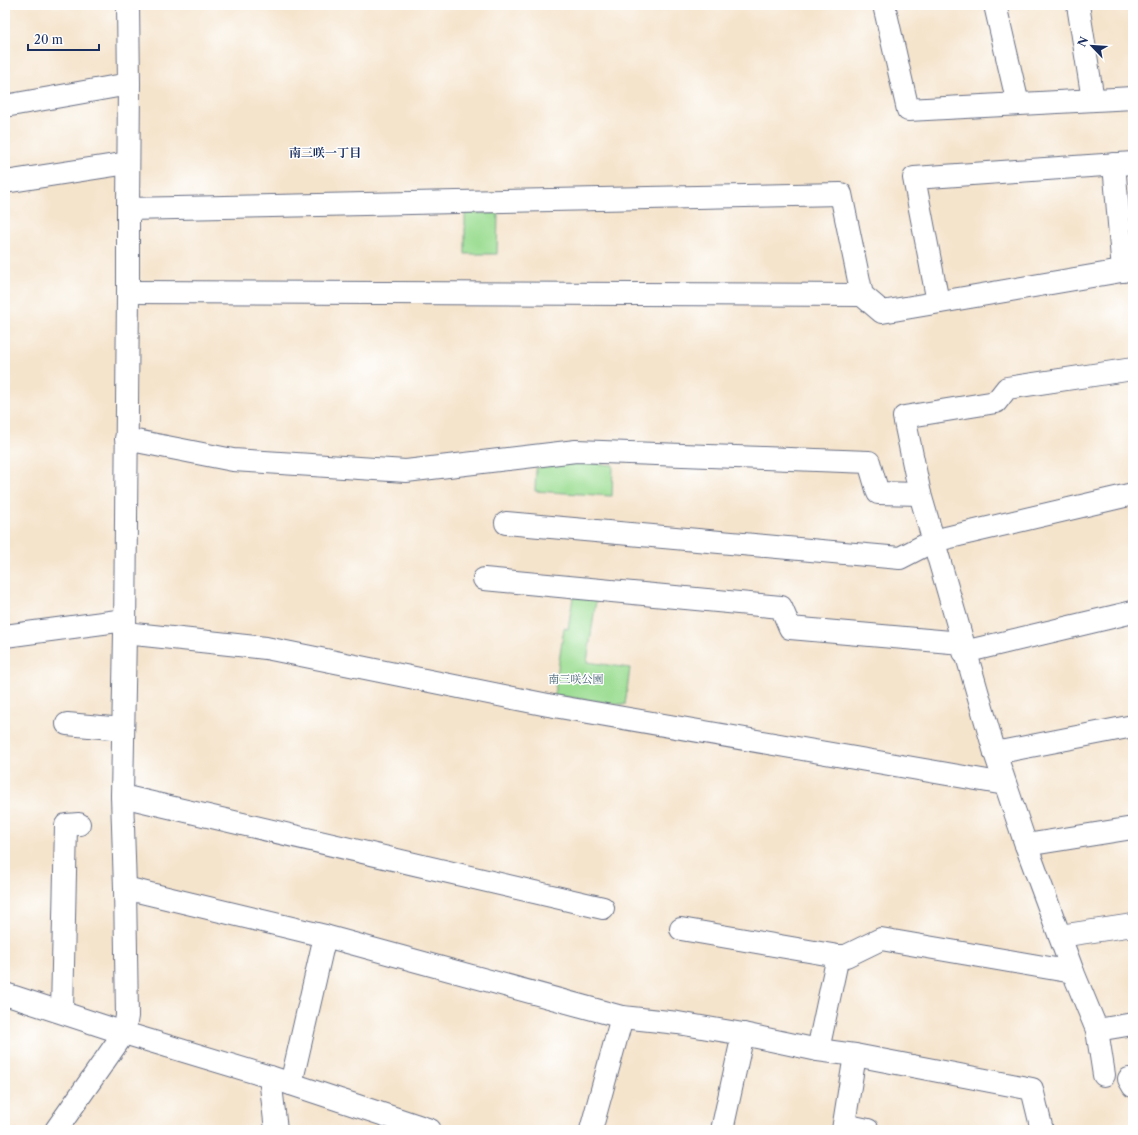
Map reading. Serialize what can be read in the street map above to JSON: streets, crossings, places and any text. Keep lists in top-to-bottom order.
{
  "districts": ["南三咲一丁目"],
  "parks": ["南三咲公園"],
  "scale_bar": "20 m",
  "north": "top left"
}
